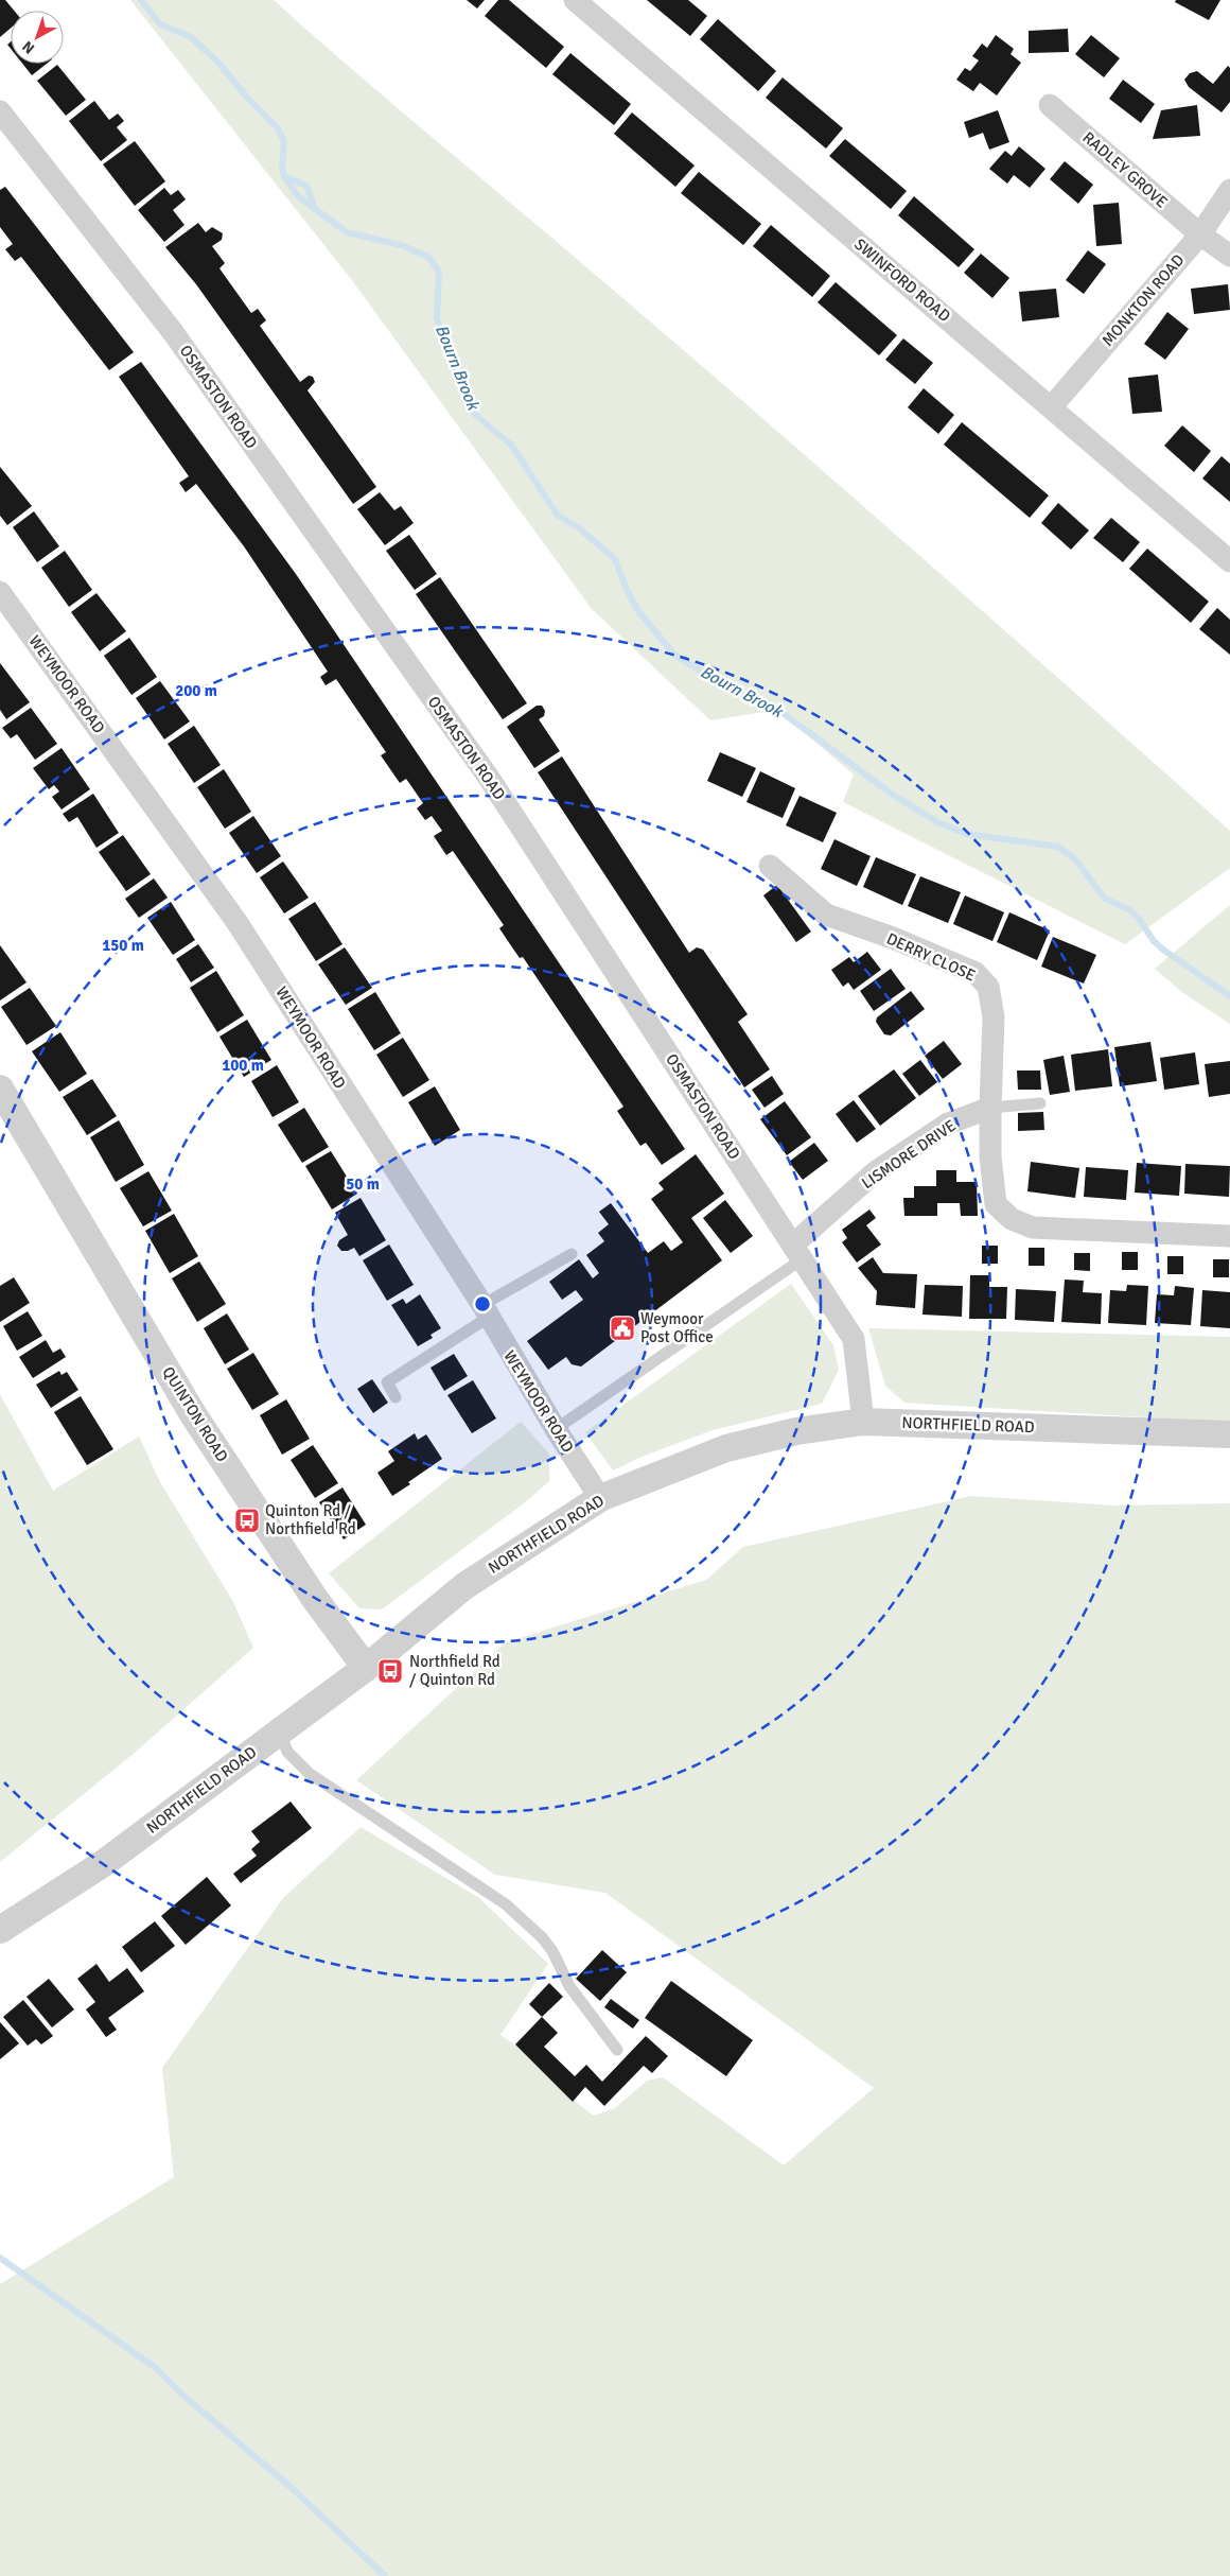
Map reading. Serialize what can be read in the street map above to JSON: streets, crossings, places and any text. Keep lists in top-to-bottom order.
{
  "streets": {
    "street": [
      "RADLEY GROVE",
      "SWINFORD ROAD",
      "MONKTON ROAD",
      "OSMASTON ROAD",
      "WEYMOOR ROAD",
      "DERRY CLOSE",
      "LISMORE DRIVE",
      "QUINTON ROAD",
      "NORTHFIELD ROAD"
    ]
  },
  "crossings": [
    ["RADLEY GROVE", "MONKTON ROAD"],
    ["SWINFORD ROAD", "MONKTON ROAD"],
    ["OSMASTON ROAD", "LISMORE DRIVE"],
    ["OSMASTON ROAD", "NORTHFIELD ROAD"],
    ["WEYMOOR ROAD", "NORTHFIELD ROAD"],
    ["DERRY CLOSE", "LISMORE DRIVE"],
    ["QUINTON ROAD", "NORTHFIELD ROAD"]
  ],
  "water": ["Bourn Brook"],
  "places": {
    "public building": ["Weymoor Post Office"],
    "bus stop": ["Quinton Rd / Northfield Rd", "Northfield Rd / Quinton Rd"]
  },
  "north": "bottom left",
  "rings": [
    "200 m",
    "150 m",
    "100 m",
    "50 m"
  ]
}
